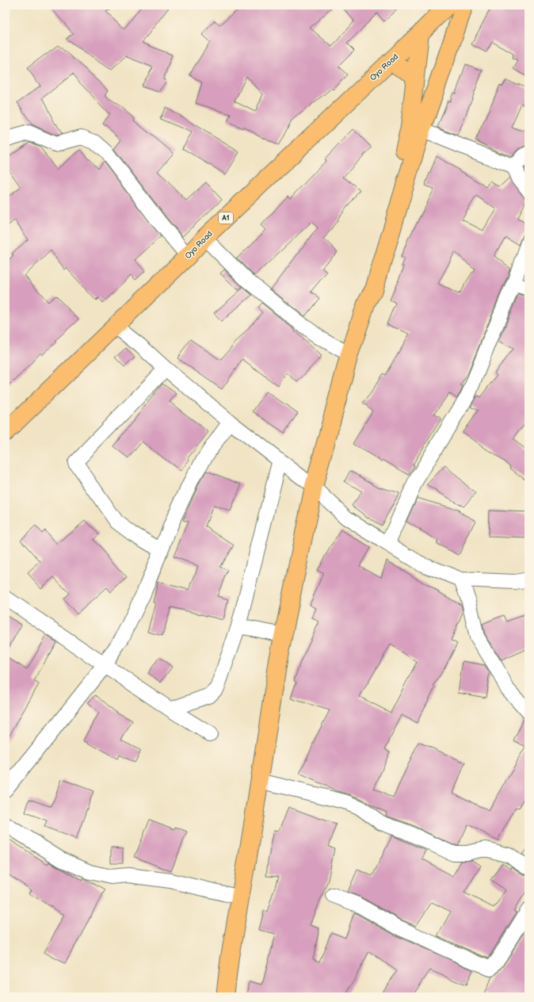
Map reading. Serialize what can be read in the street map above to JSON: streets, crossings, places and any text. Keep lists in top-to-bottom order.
{
  "streets": {
    "main road": ["Oyo Road", "A1"]
  }
}
